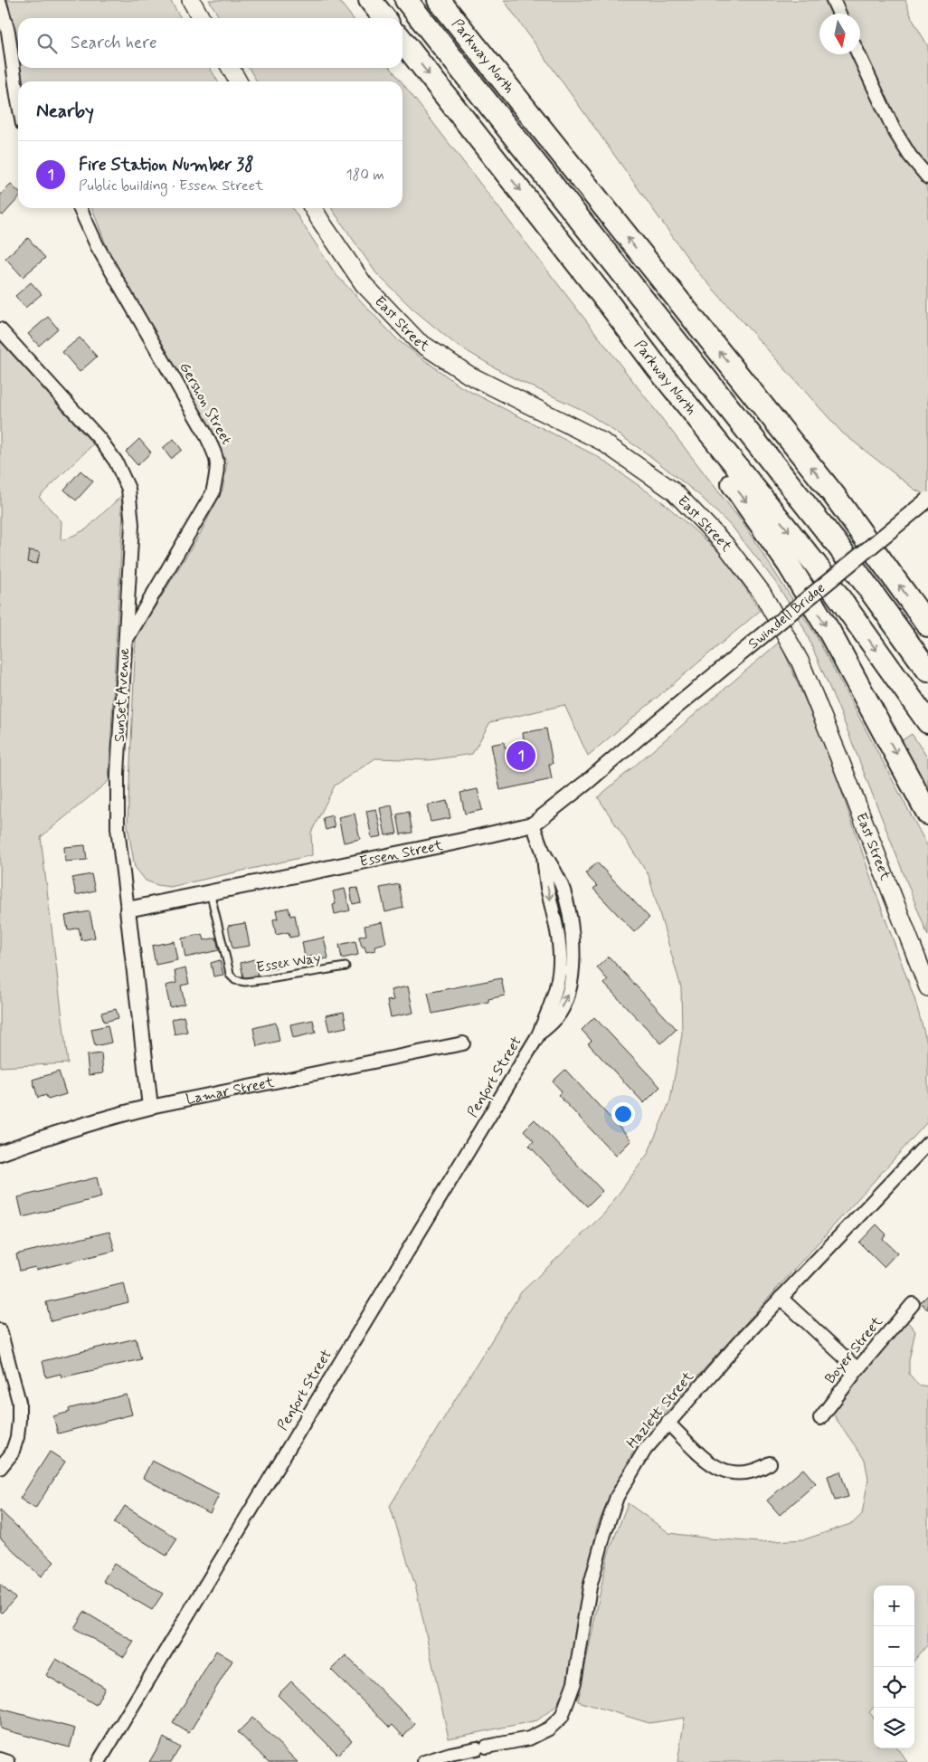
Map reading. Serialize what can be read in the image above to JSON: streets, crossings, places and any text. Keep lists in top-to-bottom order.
{
  "streets": {
    "highway": ["Parkway North"],
    "main road": ["East Street"],
    "street": [
      "Gershon Street",
      "Swindell Bridge",
      "Sunset Avenue",
      "Essen Street",
      "Penfort Street",
      "Lamar Street",
      "Boyer Street",
      "Hazlett Street"
    ],
    "lane": ["Essex Way"]
  },
  "crossings": [
    ["Gershon Street", "Sunset Avenue"],
    ["Swindell Bridge", "Essen Street"],
    ["Sunset Avenue", "Essen Street"],
    ["Sunset Avenue", "Lamar Street"],
    ["Essen Street", "Essex Way"],
    ["Essen Street", "Penfort Street"]
  ],
  "north": "bottom",
  "page": {
    "search": "Search here",
    "heading": "Nearby",
    "list": [
      {
        "mark": "1",
        "name": "Fire Station Number 38",
        "note": "Public building · Essen Street",
        "value": "180 m"
      }
    ],
    "pins": "1",
    "map_buttons": ["+", "−"]
  }
}
